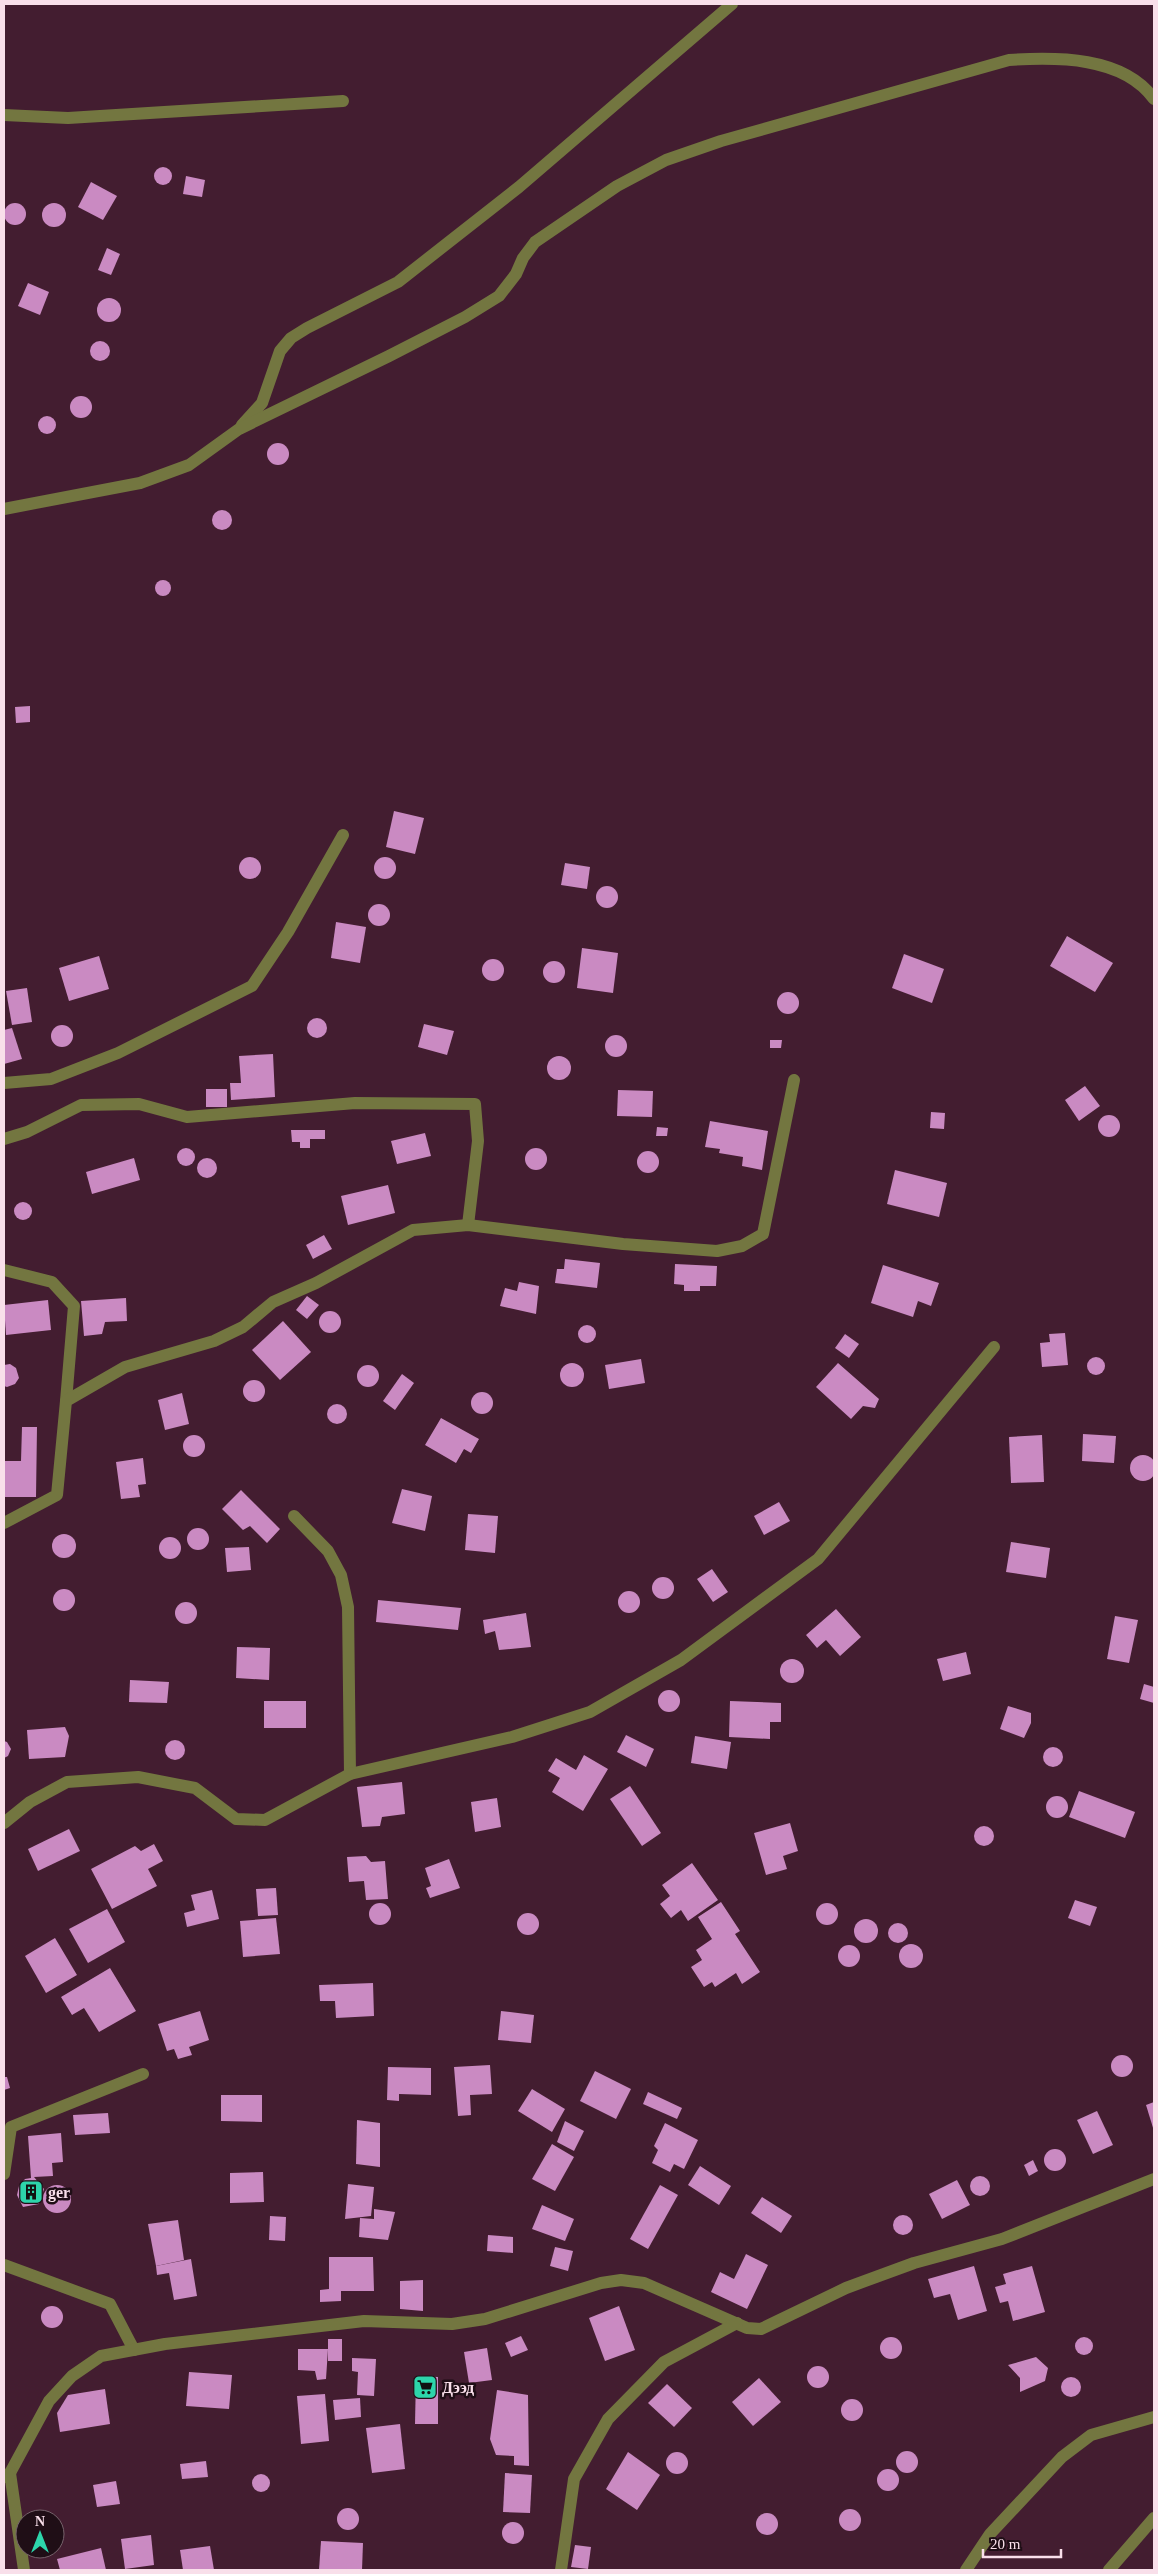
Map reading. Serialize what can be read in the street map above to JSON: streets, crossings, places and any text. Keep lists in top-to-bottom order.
{
  "places": {
    "building": ["ger"],
    "supermarket": ["Дээд"]
  },
  "scale_bar": "20 m",
  "north": "top"
}
